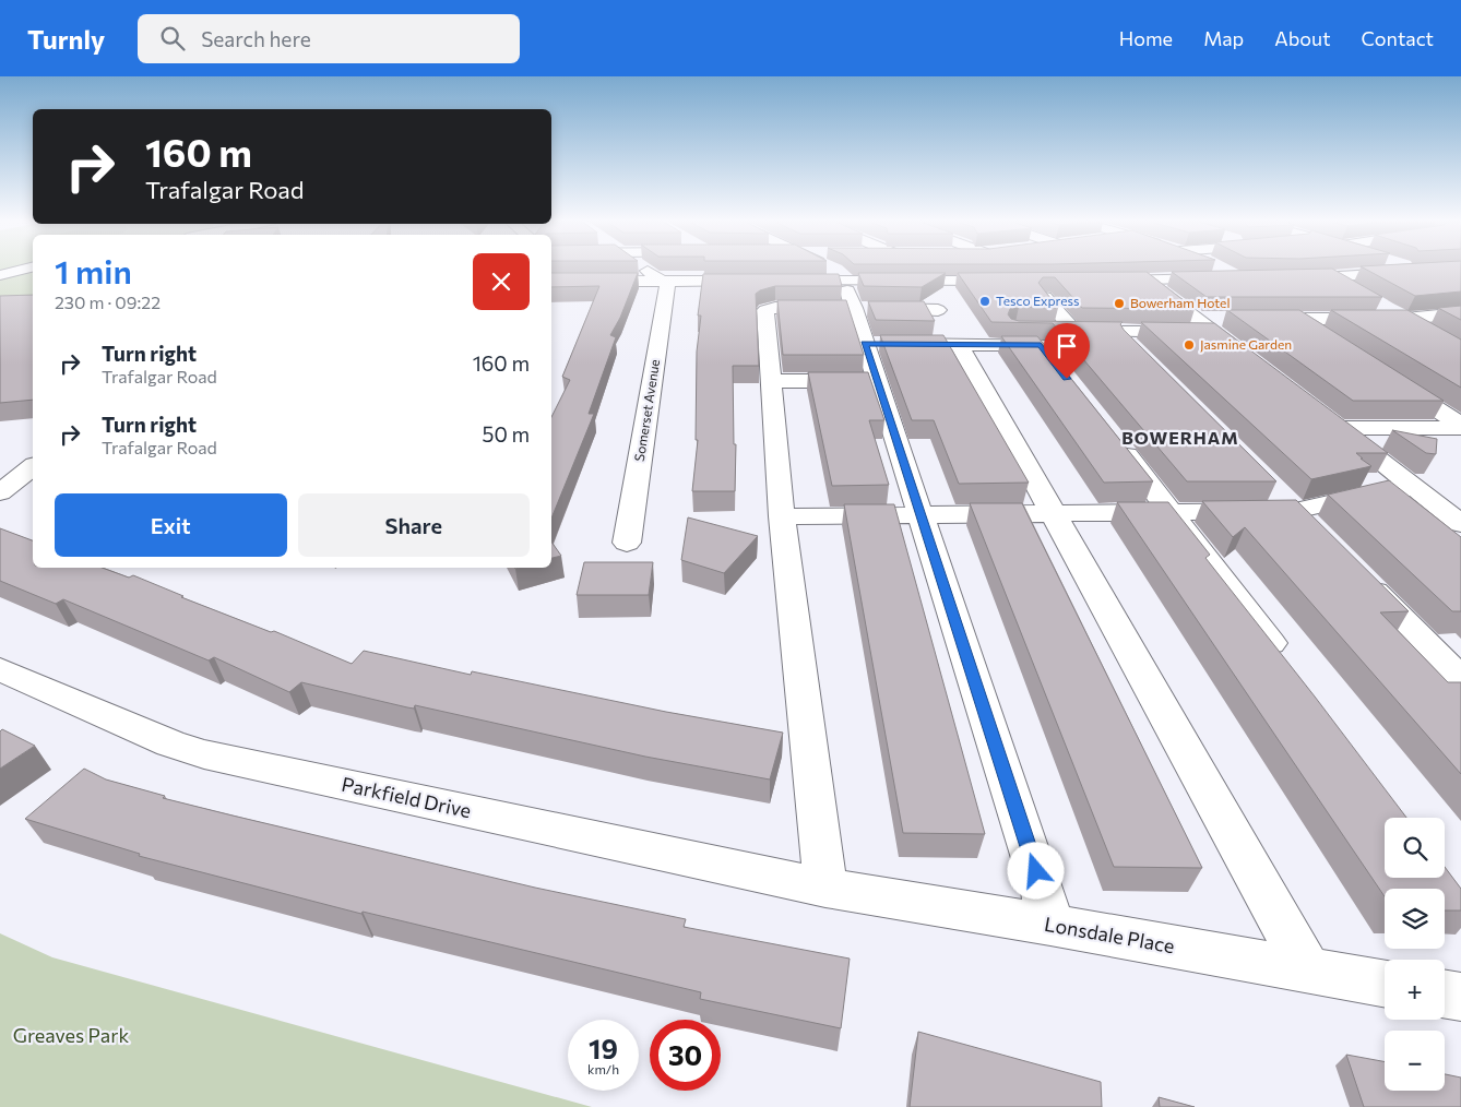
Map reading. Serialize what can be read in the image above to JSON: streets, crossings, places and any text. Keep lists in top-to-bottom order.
{
  "streets": {
    "street": ["Somerset Avenue", "Parkfield Drive", "Lonsdale Place"]
  },
  "crossings": [
    ["Parkfield Drive", "Lonsdale Place"]
  ],
  "districts": ["BOWERHAM"],
  "parks": ["Greaves Park"],
  "places": ["Tesco Express", "Bowerham Hotel", "Jasmine Garden"],
  "page": {
    "header": "Turnly",
    "search": "Search here",
    "nav": [
      "Home",
      "Map",
      "About",
      "Contact"
    ],
    "turn": ["160 m", "Trafalgar Road"],
    "heading": ["1 min", "230 m · 09:22"],
    "list": [
      {
        "name": "Turn right",
        "note": "Trafalgar Road",
        "value": "160 m"
      },
      {
        "name": "Turn right",
        "note": "Trafalgar Road",
        "value": "50 m"
      }
    ],
    "buttons": ["Exit", "Share"],
    "map_buttons": ["+", "−"],
    "speed": "19 km/h",
    "limit": "30"
  }
}
